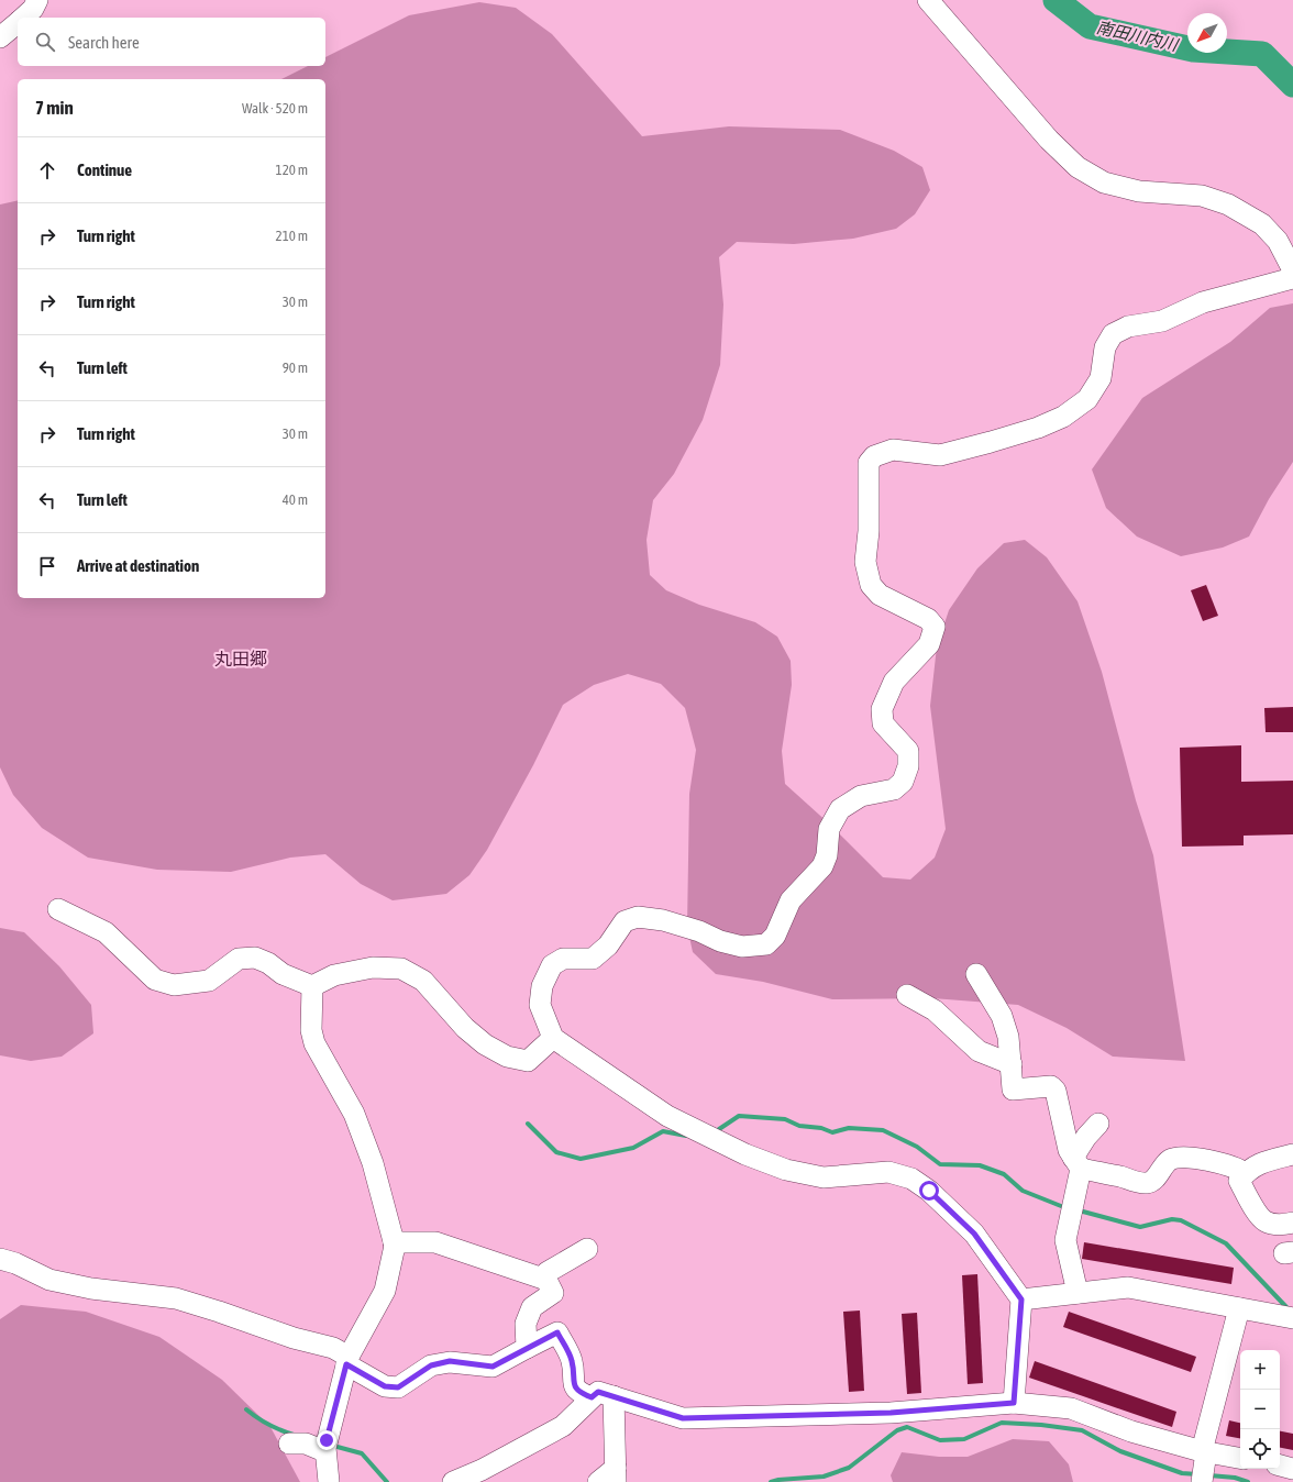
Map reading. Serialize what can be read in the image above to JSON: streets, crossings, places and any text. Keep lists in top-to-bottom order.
{
  "districts": ["丸田郷"],
  "water": ["南田川内川"],
  "north": "bottom left",
  "page": {
    "search": "Search here",
    "heading": ["7 min", "Walk · 520 m"],
    "list": [
      ["Continue", "120 m"],
      ["Turn right", "210 m"],
      ["Turn right", "30 m"],
      ["Turn left", "90 m"],
      ["Turn right", "30 m"],
      ["Turn left", "40 m"],
      "Arrive at destination"
    ],
    "map_buttons": ["+", "−"]
  }
}
